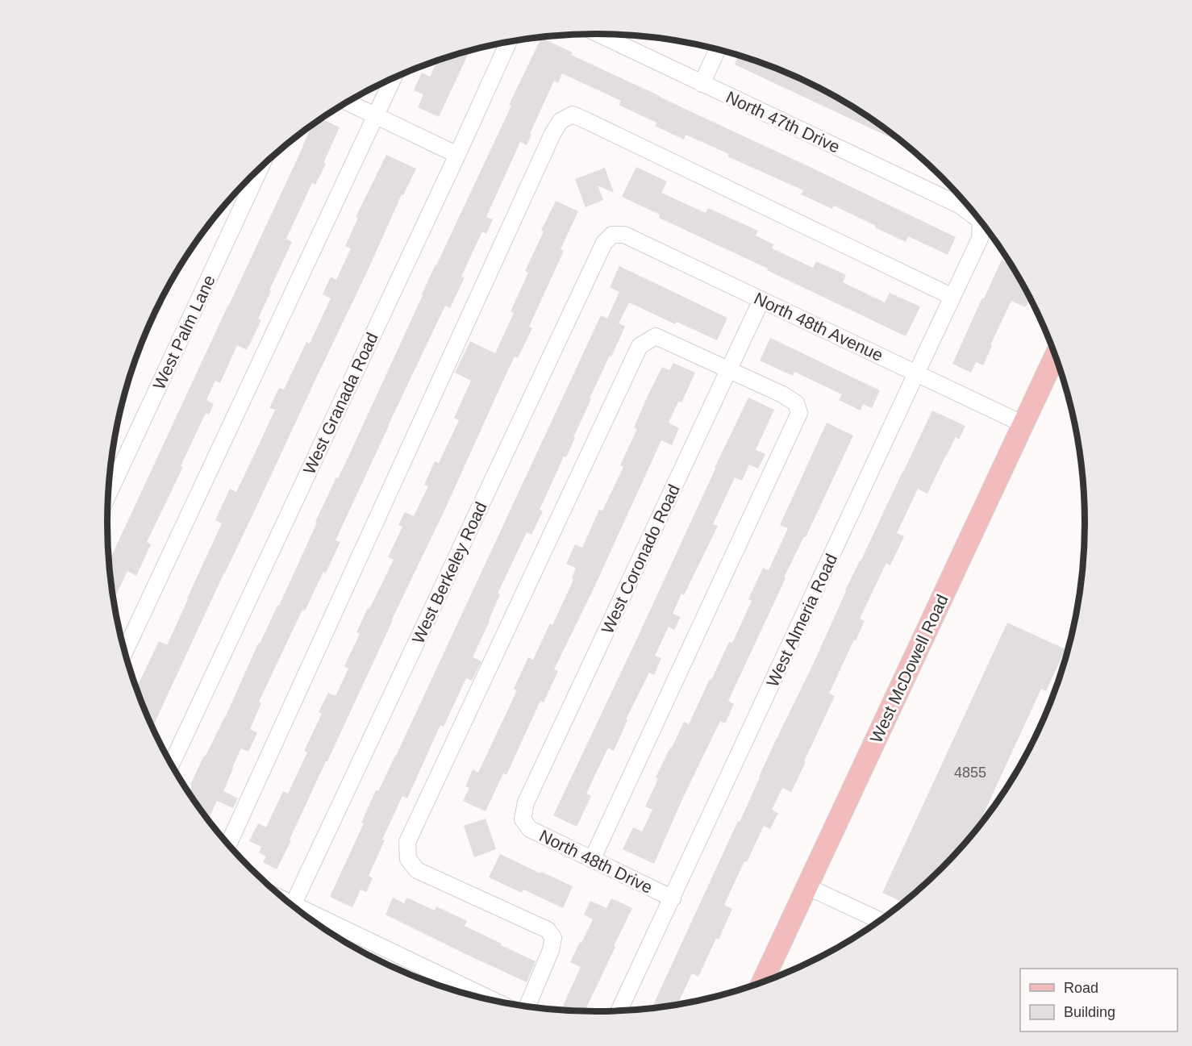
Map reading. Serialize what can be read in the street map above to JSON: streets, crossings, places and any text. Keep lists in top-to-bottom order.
{
  "streets": {
    "main road": ["West McDowell Road"],
    "street": [
      "North 47th Drive",
      "North 48th Avenue",
      "West Palm Lane",
      "West Granada Road",
      "West Coronado Road",
      "West Berkeley Road",
      "West Almeria Road",
      "North 48th Drive"
    ]
  },
  "crossings": [
    ["North 47th Drive", "West Almeria Road"],
    ["North 48th Avenue", "West Coronado Road"],
    ["North 48th Avenue", "West Berkeley Road"],
    ["North 48th Avenue", "West Almeria Road"],
    ["North 48th Avenue", "West McDowell Road"],
    ["West Coronado Road", "North 48th Drive"],
    ["West Almeria Road", "North 48th Drive"]
  ],
  "house_numbers": ["4855"],
  "legend": ["Road", "Building"]
}
